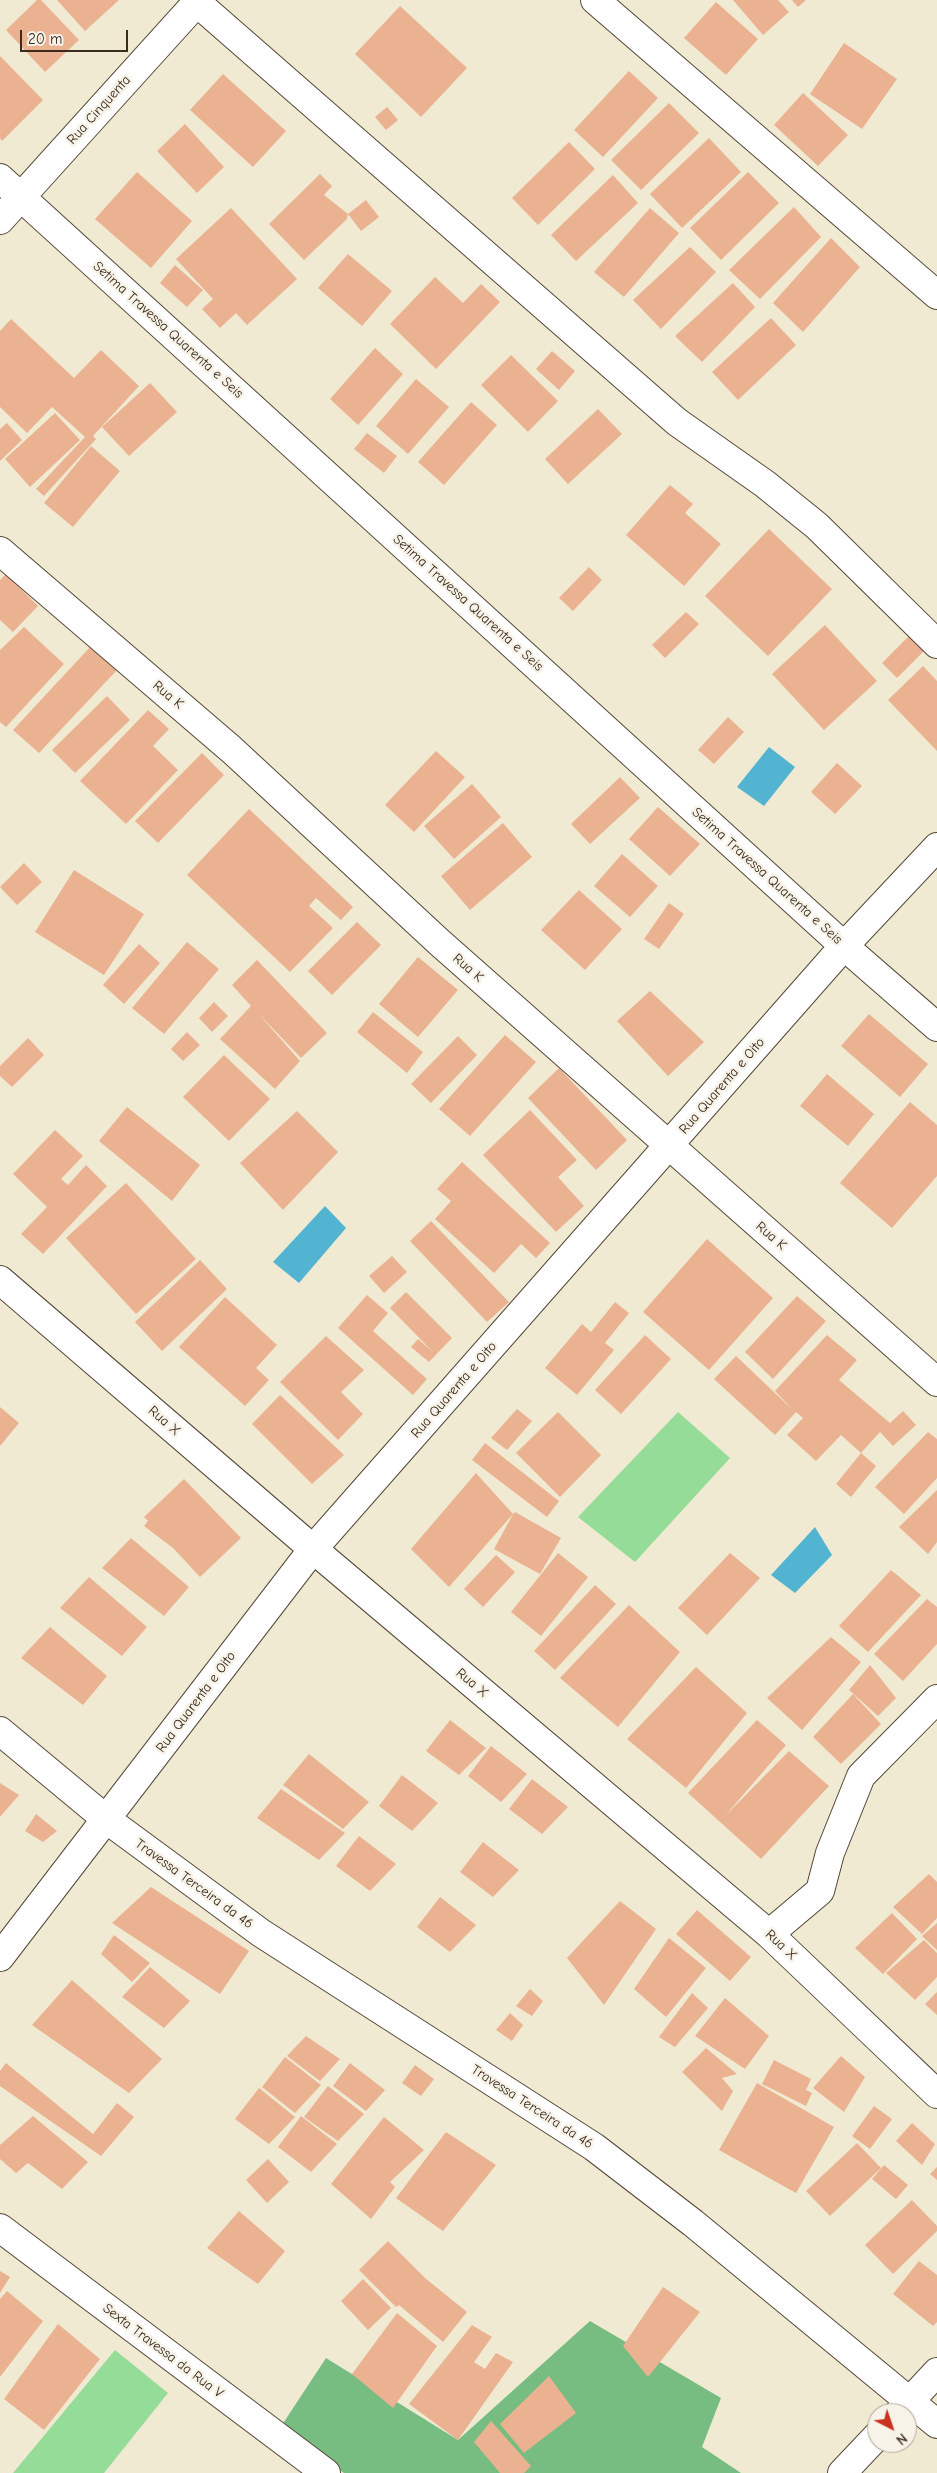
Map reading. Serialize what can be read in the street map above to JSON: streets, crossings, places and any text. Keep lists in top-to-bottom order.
{
  "streets": {
    "street": [
      "Rua Cinquenta",
      "Setima Travessa Quarenta e Seis",
      "Rua K",
      "Rua Quarenta e Oito",
      "Rua X",
      "Travessa Terceira da 46",
      "Sexta Travessa da Rua V"
    ]
  },
  "crossings": [
    ["Rua Cinquenta", "Setima Travessa Quarenta e Seis"],
    ["Setima Travessa Quarenta e Seis", "Rua Quarenta e Oito"],
    ["Rua K", "Rua Quarenta e Oito"],
    ["Rua Quarenta e Oito", "Rua X"],
    ["Rua Quarenta e Oito", "Travessa Terceira da 46"]
  ],
  "scale_bar": "20 m",
  "north": "bottom right"
}
